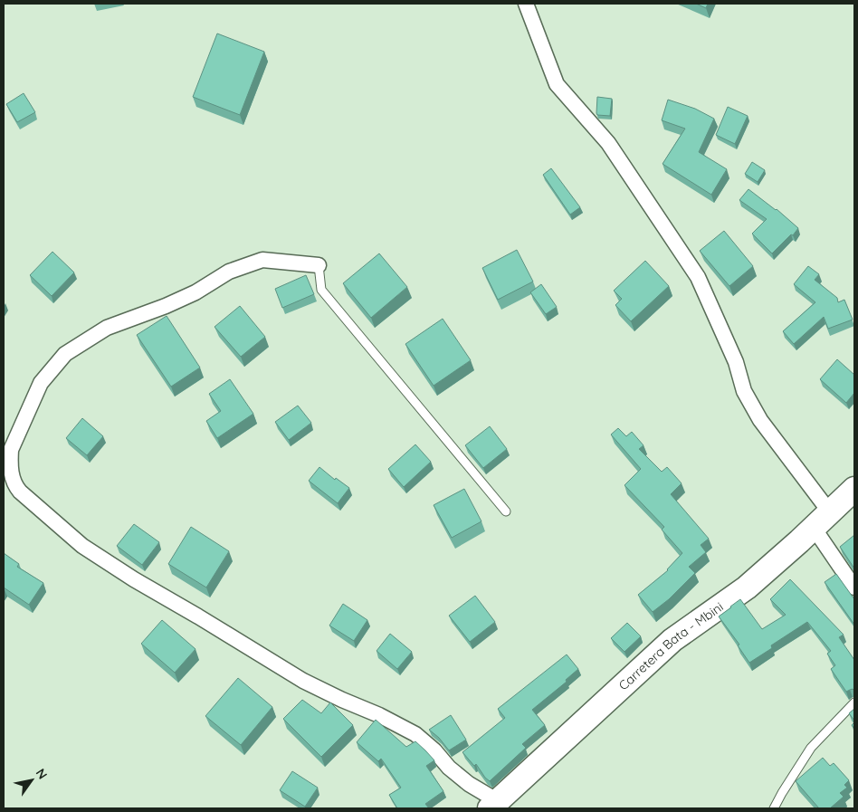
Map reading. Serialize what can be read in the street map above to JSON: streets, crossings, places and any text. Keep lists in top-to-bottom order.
{
  "streets": {
    "main road": ["Carretera Bata - Mbini"]
  },
  "north": "top right"
}
